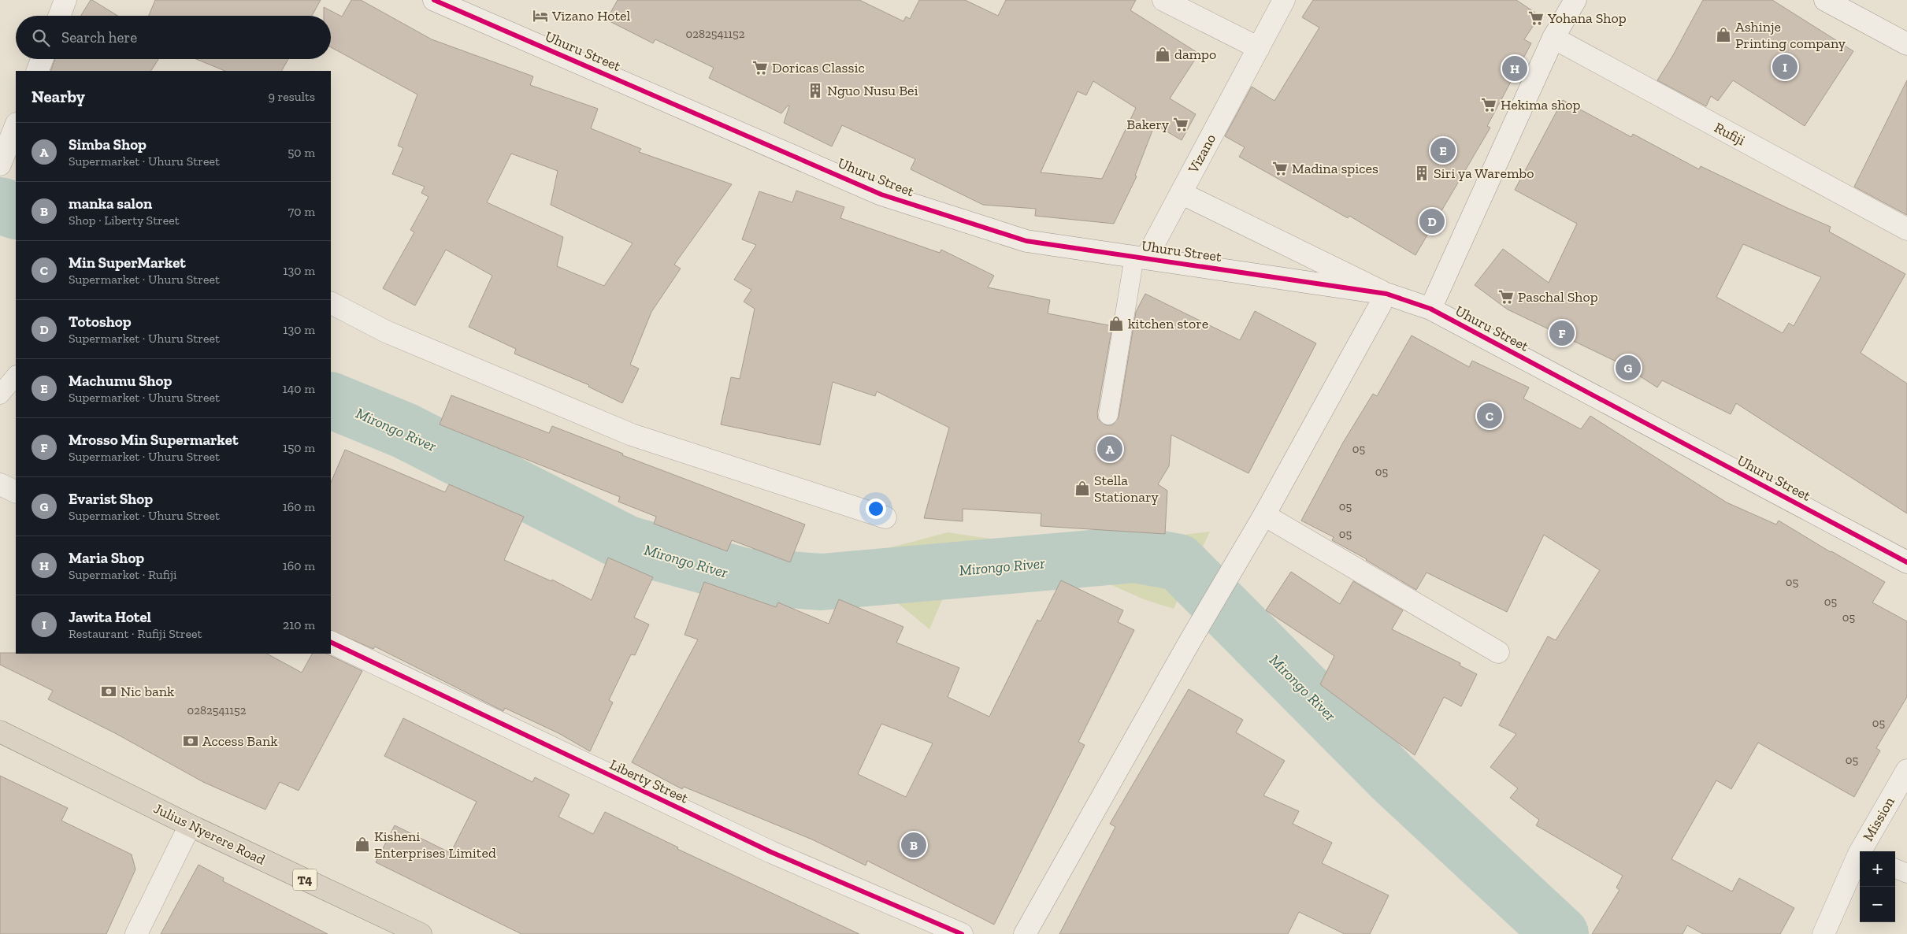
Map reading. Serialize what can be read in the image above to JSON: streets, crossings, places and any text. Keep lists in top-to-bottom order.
{
  "streets": {
    "highway": ["Julius Nyerere Road", "T4"],
    "street": [
      "Uhuru Street",
      "Rufiji",
      "Vizano",
      "Liberty Street",
      "Mission"
    ]
  },
  "crossings": [
    ["Uhuru Street", "Vizano"]
  ],
  "water": ["Mirongo River"],
  "places": {
    "hotel": ["Vizano Hotel"],
    "supermarket": [
      "Yohana Shop",
      "Doricas Classic",
      "Hekima shop",
      "Bakery",
      "Madina spices",
      "Paschal Shop"
    ],
    "shop": [
      "Ashinje Printing company",
      "dampo",
      "kitchen store",
      "Stella Stationary",
      "Kisheni Enterprises Limited"
    ],
    "building": ["Nguo Nusu Bei", "Siri ya Warembo"],
    "bank": ["Nic bank", "Access Bank"]
  },
  "house_numbers": [
    "0282541152",
    "05",
    "05",
    "05",
    "05",
    "05",
    "05",
    "05",
    "0282541152",
    "05",
    "05"
  ],
  "page": {
    "search": "Search here",
    "pins": [
      "I",
      "H",
      "E",
      "D",
      "F",
      "G",
      "C",
      "A",
      "B"
    ],
    "heading": ["Nearby", "9 results"],
    "list": [
      {
        "mark": "A",
        "name": "Simba Shop",
        "note": "Supermarket · Uhuru Street",
        "value": "50 m"
      },
      {
        "mark": "B",
        "name": "manka salon",
        "note": "Shop · Liberty Street",
        "value": "70 m"
      },
      {
        "mark": "C",
        "name": "Min SuperMarket",
        "note": "Supermarket · Uhuru Street",
        "value": "130 m"
      },
      {
        "mark": "D",
        "name": "Totoshop",
        "note": "Supermarket · Uhuru Street",
        "value": "130 m"
      },
      {
        "mark": "E",
        "name": "Machumu Shop",
        "note": "Supermarket · Uhuru Street",
        "value": "140 m"
      },
      {
        "mark": "F",
        "name": "Mrosso Min Supermarket",
        "note": "Supermarket · Uhuru Street",
        "value": "150 m"
      },
      {
        "mark": "G",
        "name": "Evarist Shop",
        "note": "Supermarket · Uhuru Street",
        "value": "160 m"
      },
      {
        "mark": "H",
        "name": "Maria Shop",
        "note": "Supermarket · Rufiji",
        "value": "160 m"
      },
      {
        "mark": "I",
        "name": "Jawita Hotel",
        "note": "Restaurant · Rufiji Street",
        "value": "210 m"
      }
    ],
    "map_buttons": ["+", "−"]
  }
}
